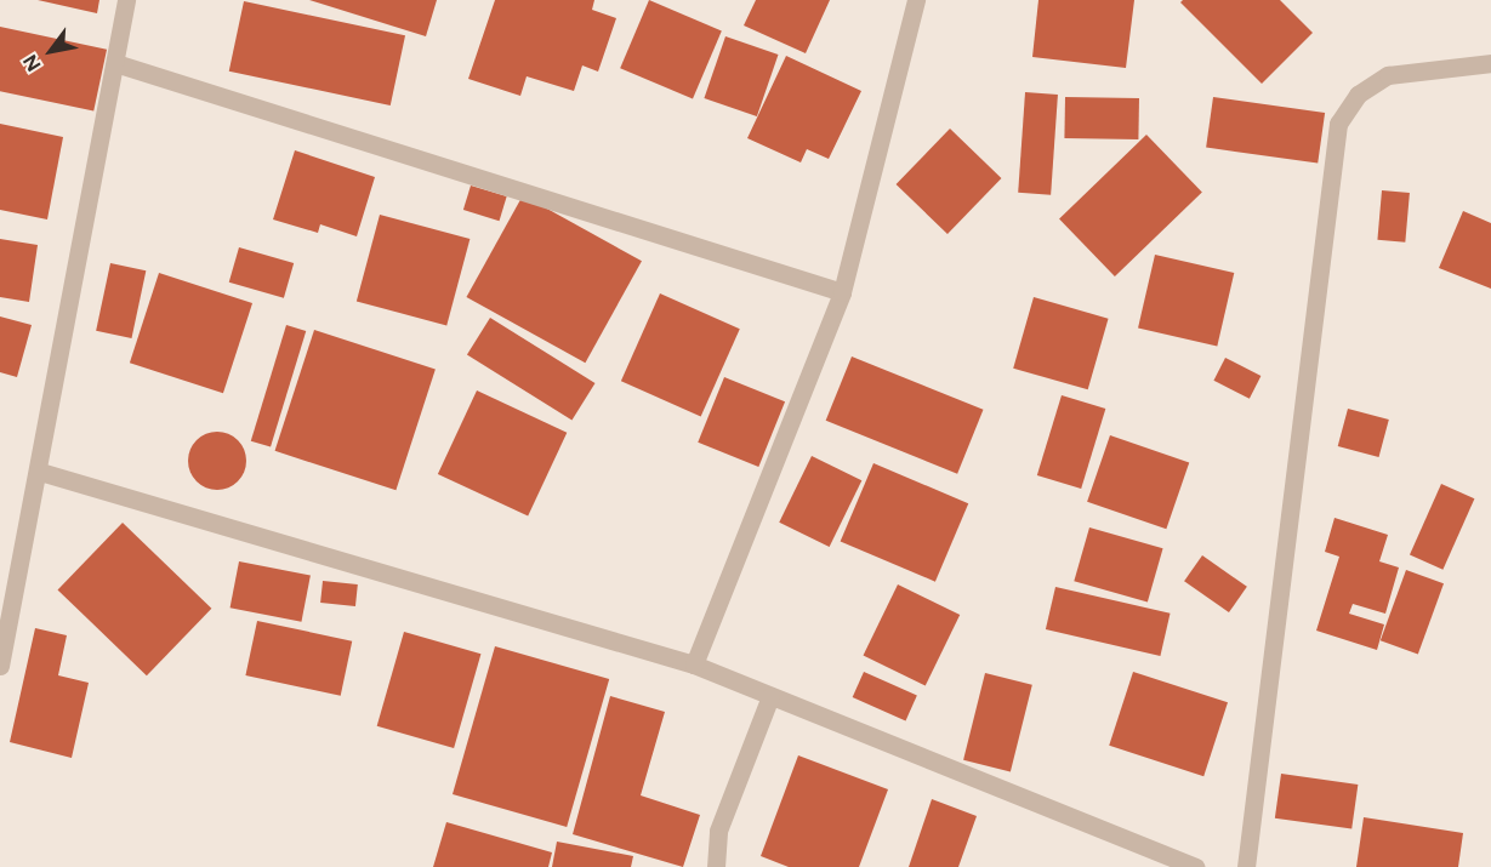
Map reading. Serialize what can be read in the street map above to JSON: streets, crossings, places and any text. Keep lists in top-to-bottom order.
{
  "north": "bottom left"
}
